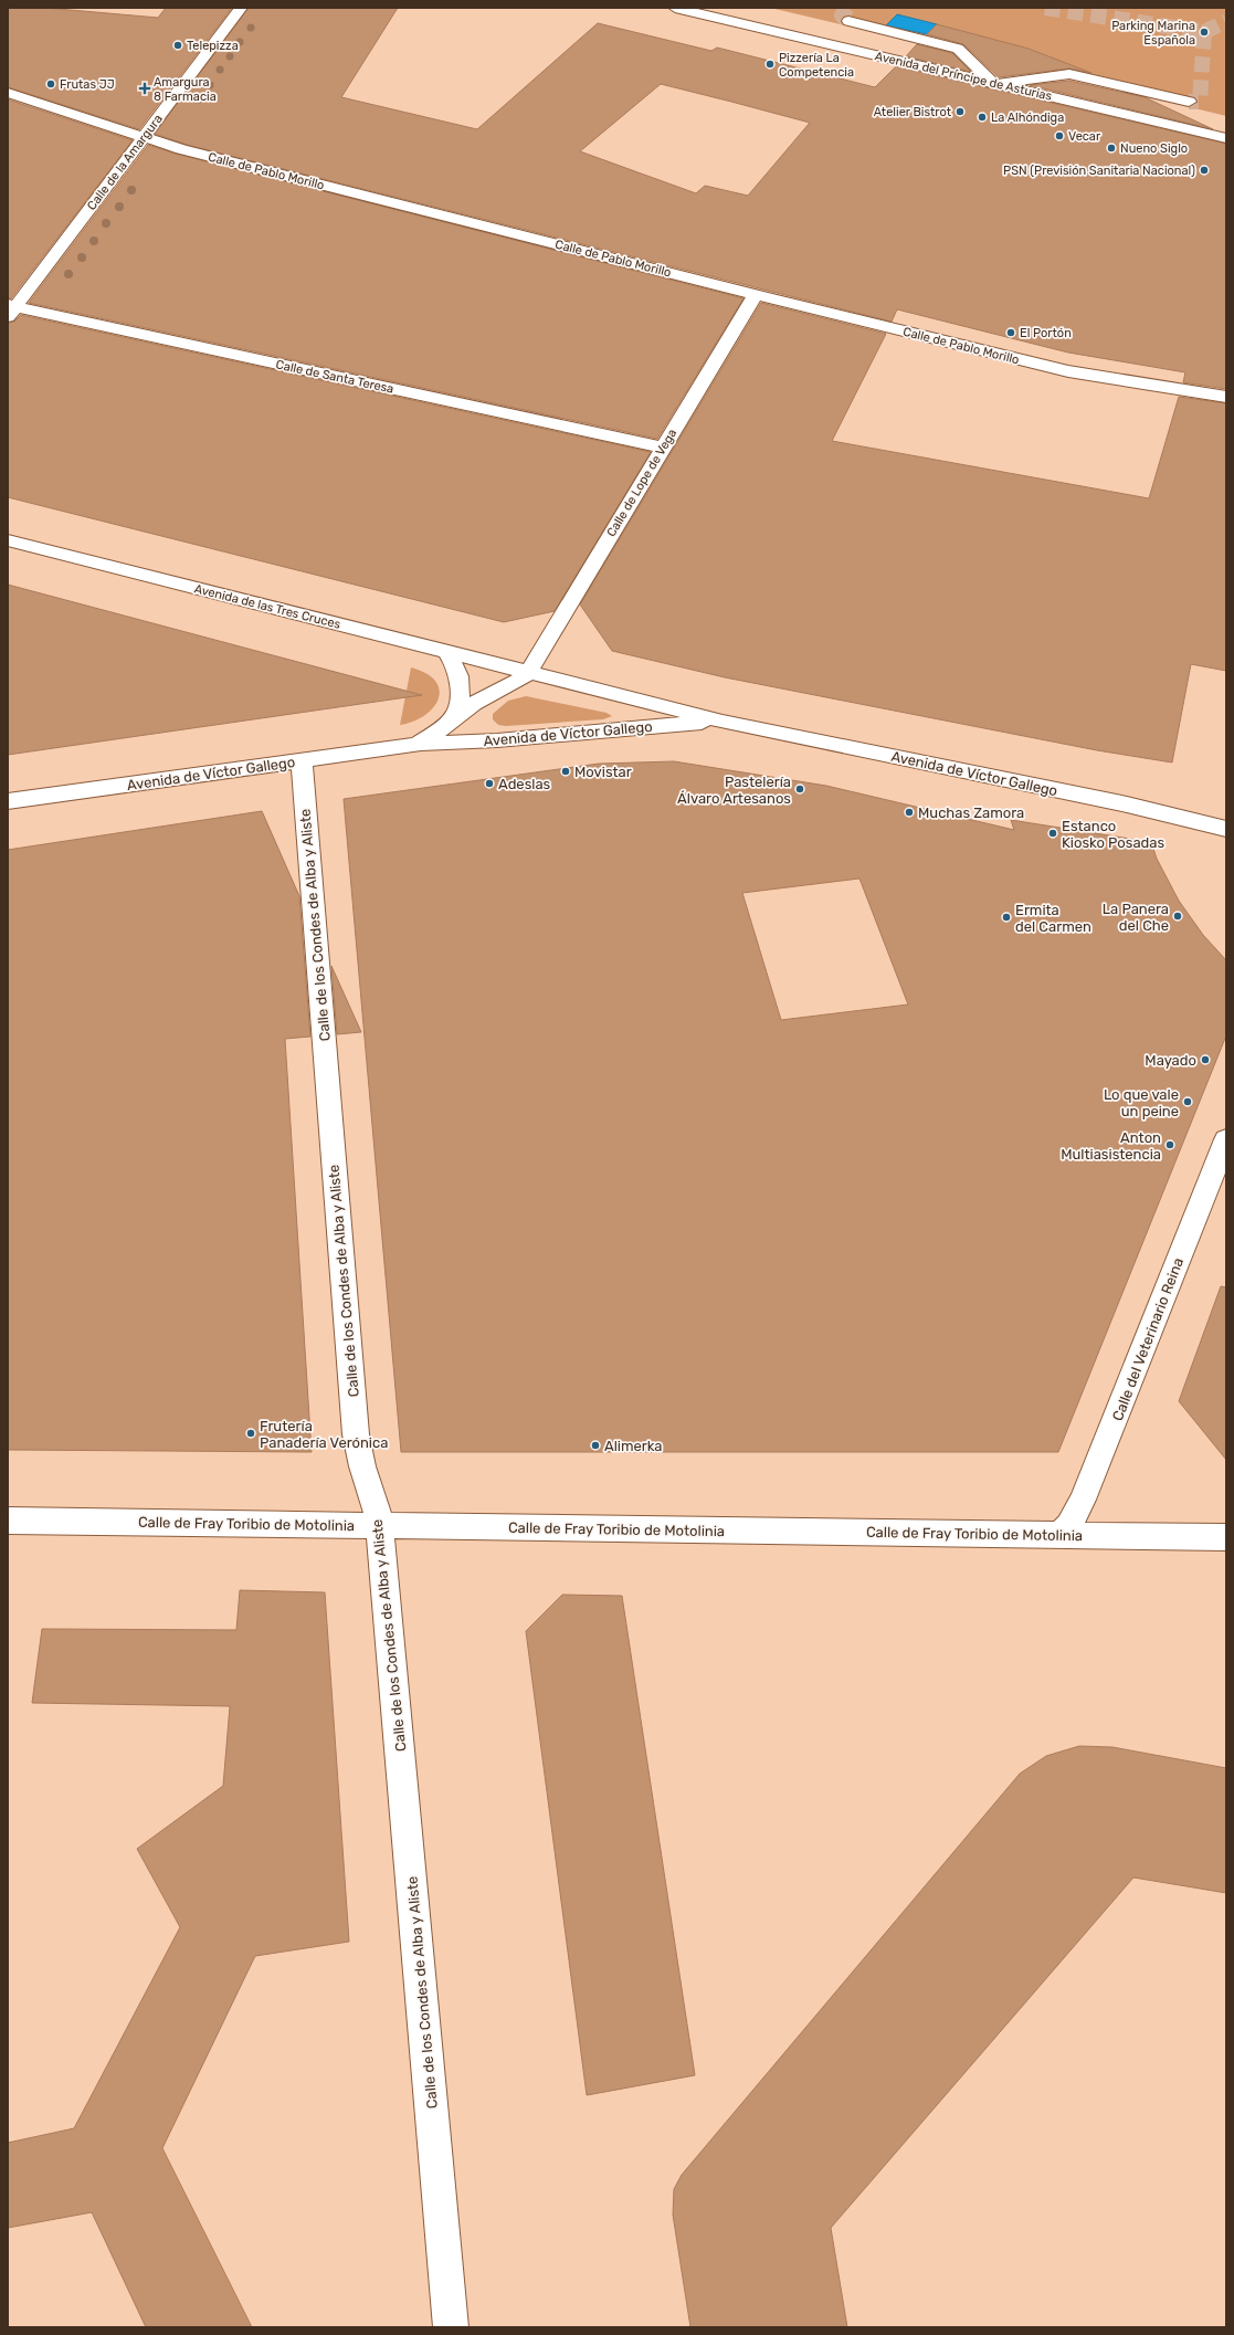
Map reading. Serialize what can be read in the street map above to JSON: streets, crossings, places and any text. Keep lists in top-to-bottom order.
{
  "streets": {
    "street": [
      "Avenida del Príncipe de Asturias",
      "Calle de la Amargura",
      "Calle de Pablo Morillo",
      "Calle de Santa Teresa",
      "Calle de Lope de Vega",
      "Avenida de las Tres Cruces",
      "Avenida de Víctor Gallego",
      "Calle de los Condes de Alba y Aliste",
      "Calle del Veterinario Reina",
      "Calle de Fray Toribio de Motolinia"
    ]
  },
  "crossings": [
    ["Calle de la Amargura", "Calle de Pablo Morillo"],
    ["Calle de la Amargura", "Calle de Santa Teresa"],
    ["Calle de Pablo Morillo", "Calle de Lope de Vega"],
    ["Calle de Santa Teresa", "Calle de Lope de Vega"],
    ["Calle de Lope de Vega", "Avenida de las Tres Cruces"],
    ["Calle de Lope de Vega", "Avenida de Víctor Gallego"],
    ["Avenida de las Tres Cruces", "Avenida de Víctor Gallego"],
    ["Avenida de Víctor Gallego", "Calle de los Condes de Alba y Aliste"],
    ["Calle de los Condes de Alba y Aliste", "Calle de Fray Toribio de Motolinia"],
    ["Calle del Veterinario Reina", "Calle de Fray Toribio de Motolinia"]
  ],
  "places": {
    "other": [
      "Parking Marina Española",
      "Telepizza",
      "Pizzería La Competencia",
      "Frutas JJ",
      "Atelier Bistrot",
      "La Alhóndiga",
      "Vecar",
      "Nueno Siglo",
      "PSN (Previsión Sanitaria Nacional)",
      "El Portón",
      "Movistar",
      "Adeslas",
      "Pastelería Álvaro Artesanos",
      "Muchas Zamora",
      "Estanco Kiosko Posadas",
      "La Panera del Che",
      "Ermita del Carmen",
      "Mayado",
      "Lo que vale un peine",
      "Anton Multiasistencia",
      "Frutería Panadería Verónica",
      "Alimerka"
    ],
    "health": ["Amargura 8 Farmacia"]
  }
}
